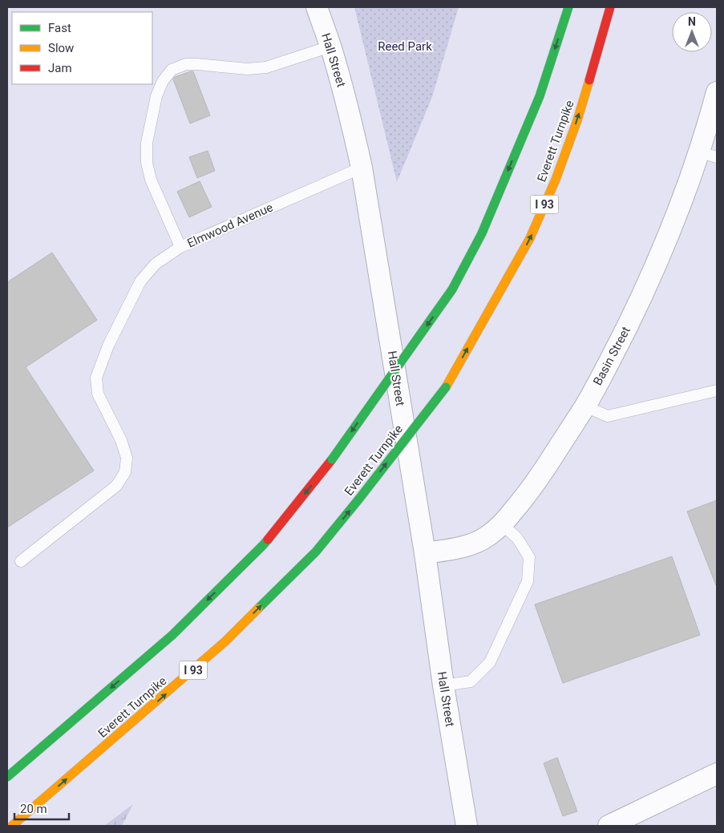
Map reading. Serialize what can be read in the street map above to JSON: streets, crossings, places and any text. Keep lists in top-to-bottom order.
{
  "streets": {
    "highway": ["Everett Turnpike", "I 93"],
    "street": ["Hall Street", "Basin Street"],
    "lane": ["Elmwood Avenue"]
  },
  "crossings": [
    ["Hall Street", "Elmwood Avenue"],
    ["Hall Street", "Basin Street"]
  ],
  "parks": ["Reed Park"],
  "legend": ["Fast", "Slow", "Jam"],
  "scale_bar": "20 m",
  "north": "top"
}
